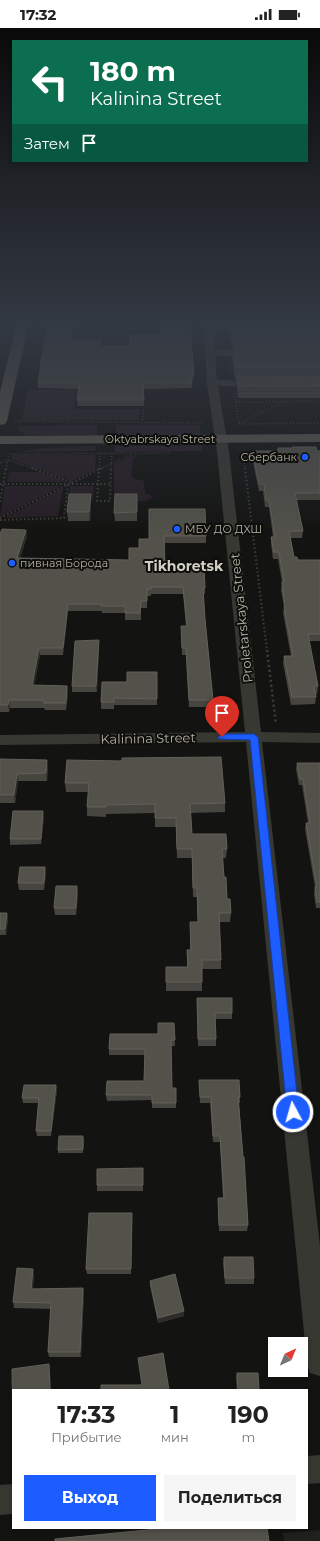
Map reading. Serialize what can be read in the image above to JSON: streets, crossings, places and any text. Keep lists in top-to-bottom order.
{
  "streets": {
    "main road": ["Oktyabrskaya Street"],
    "street": ["Proletarskaya Street", "Kalinina Street"]
  },
  "crossings": [
    ["Oktyabrskaya Street", "Proletarskaya Street"],
    ["Proletarskaya Street", "Kalinina Street"]
  ],
  "districts": ["Tikhoretsk"],
  "places": ["Сбербанк", "МБУ ДО ДХШ", "пивная Борода"],
  "north": "top right",
  "page": {
    "status": "17:32",
    "turn": ["180 m", "Kalinina Street"],
    "then": "Затем",
    "eta": [
      "17:33",
      "Прибытие",
      "1",
      "мин",
      "190",
      "m"
    ],
    "buttons": ["Выход", "Поделиться"]
  }
}
